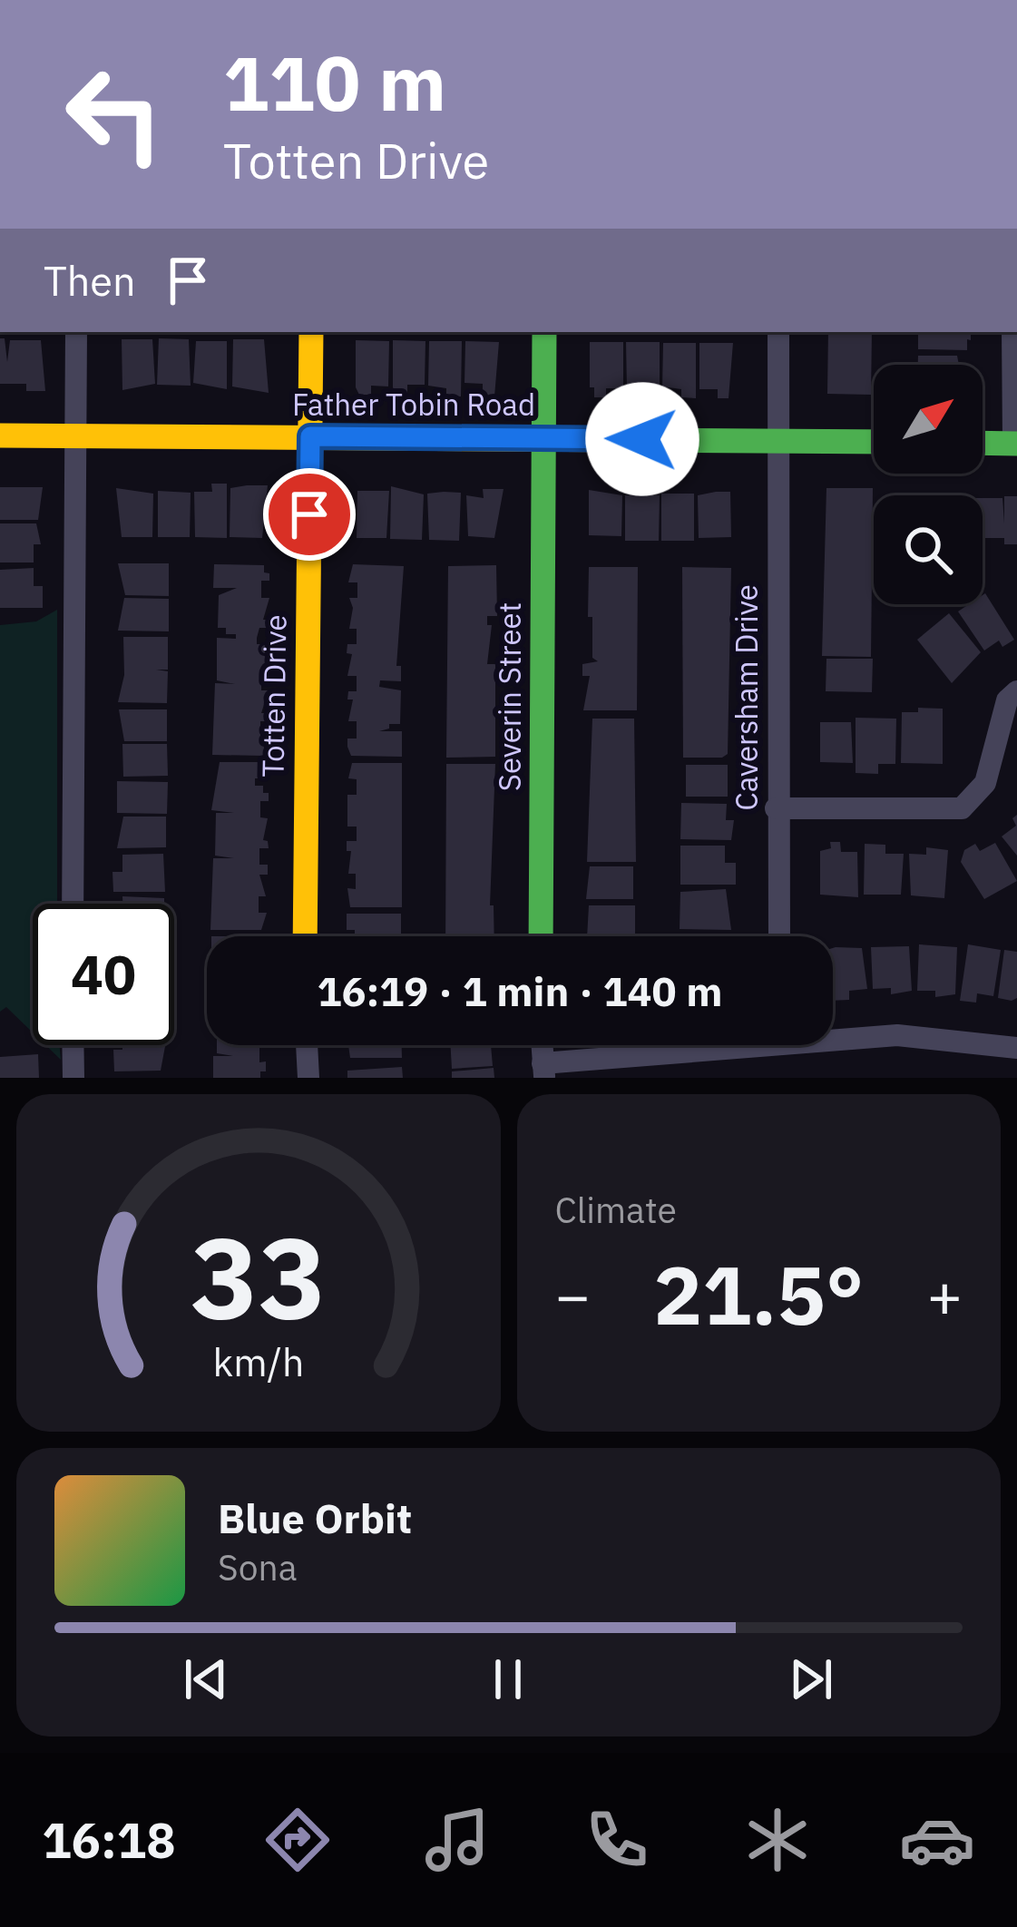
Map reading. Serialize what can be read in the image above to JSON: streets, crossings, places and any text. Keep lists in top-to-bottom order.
{
  "streets": {
    "street": [
      "Father Tobin Road",
      "Totten Drive",
      "Severin Street",
      "Caversham Drive"
    ]
  },
  "crossings": [
    ["Father Tobin Road", "Totten Drive"],
    ["Father Tobin Road", "Severin Street"],
    ["Father Tobin Road", "Caversham Drive"]
  ],
  "north": "top right",
  "page": {
    "turn": ["110 m", "Totten Drive"],
    "then": "Then",
    "limit": "40",
    "trip": "16:19 · 1 min · 140 m",
    "tile": "Climate",
    "heat": ["−", "21.5°", "+"],
    "song": ["Blue Orbit", "Sona"],
    "tabs": "16:18",
    "gauge": ["33", "km/h"]
  }
}
